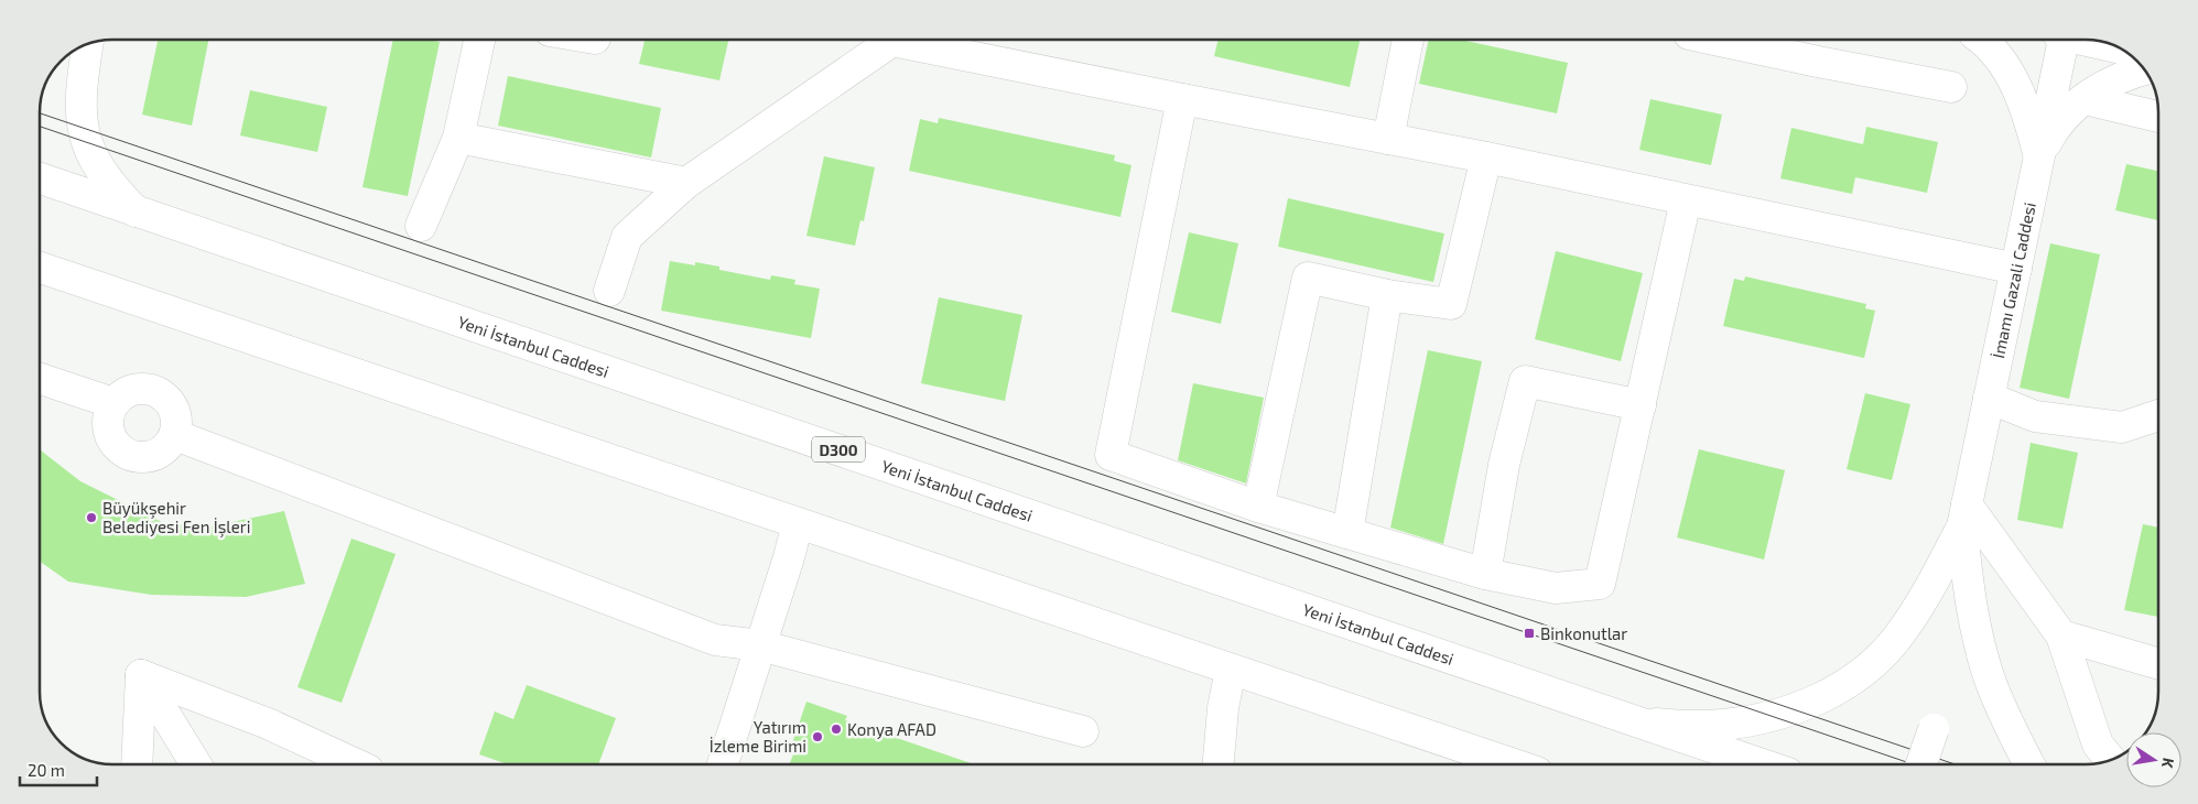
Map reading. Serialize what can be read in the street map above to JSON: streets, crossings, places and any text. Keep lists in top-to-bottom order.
{
  "streets": {
    "main road": ["İmamı Gazali Caddesi", "Yeni İstanbul Caddesi", "D300"]
  },
  "places": {
    "other": ["Büyükşehir Belediyesi Fen İşleri", "Konya AFAD", "Yatırım İzleme Birimi"],
    "transit": ["Binkonutlar"]
  },
  "scale_bar": "20 m",
  "north": "right"
}
